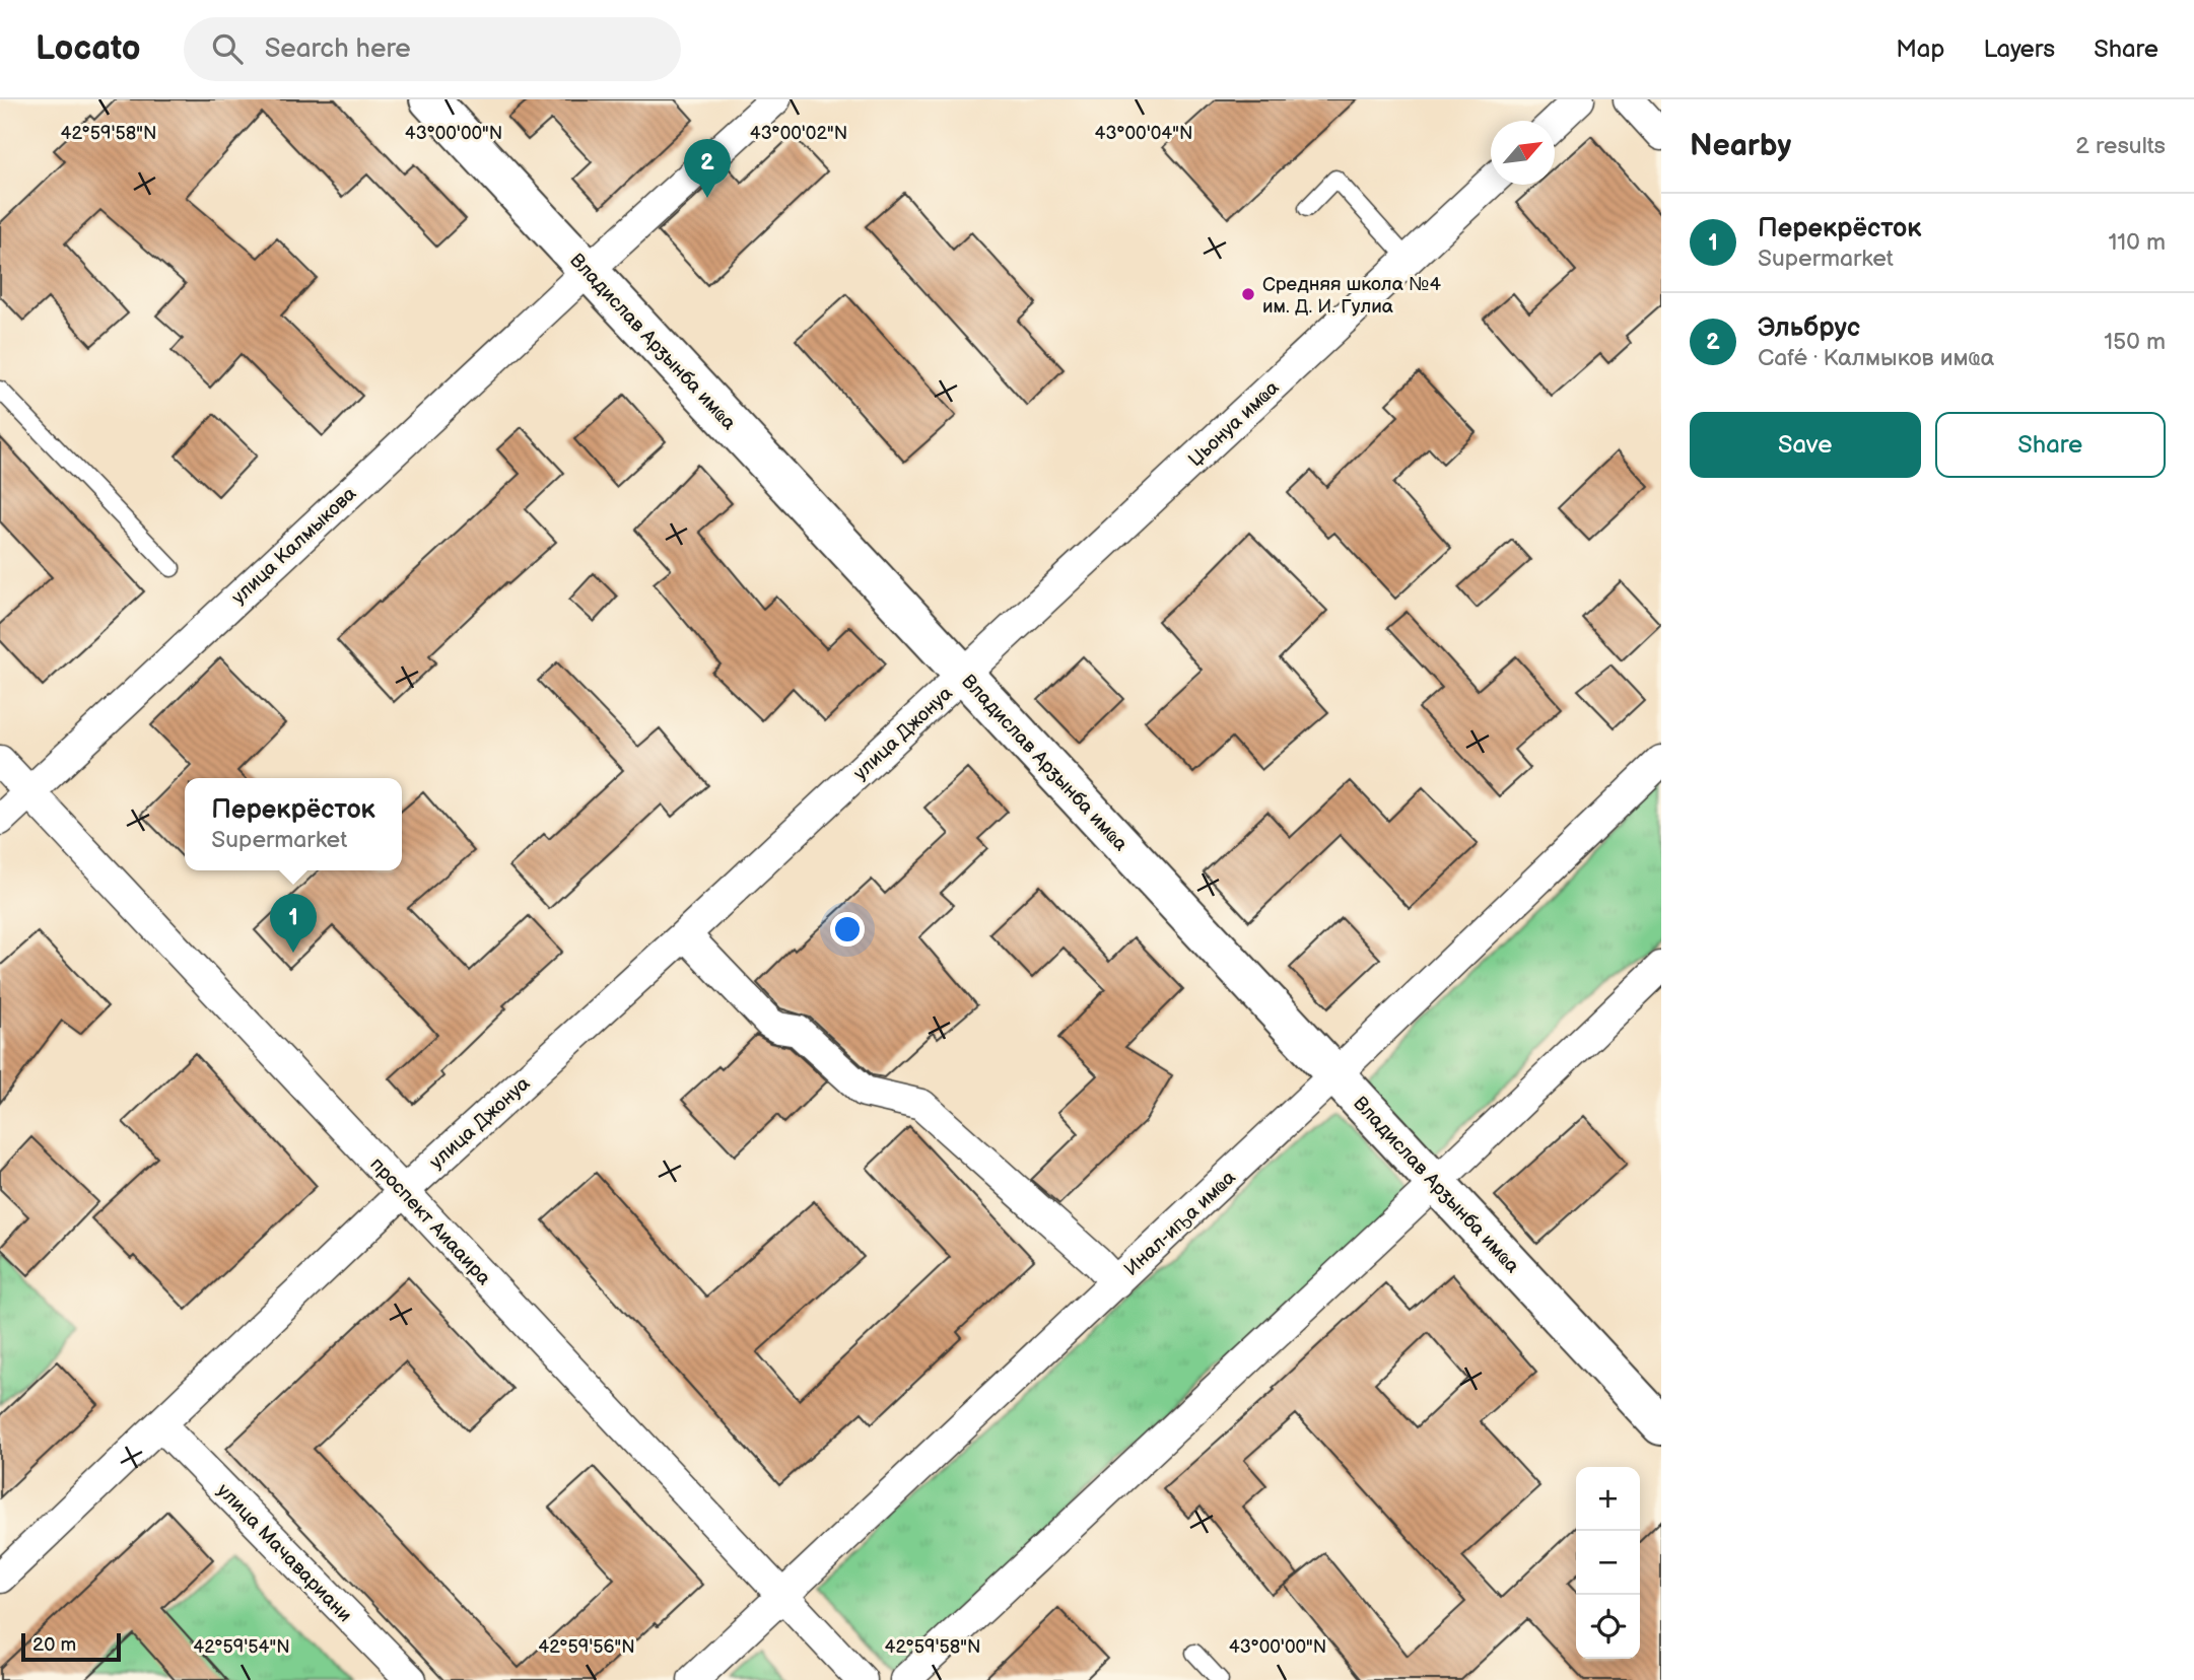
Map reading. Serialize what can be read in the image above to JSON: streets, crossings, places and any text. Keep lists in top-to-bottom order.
{
  "streets": {
    "main road": ["Владислав Арӡынба имҩа"],
    "street": [
      "Џьонуа имҩа",
      "улица Калмыкова",
      "улица Джонуа",
      "проспект Аиааира",
      "Инал-иҧа имҩа",
      "улица Мачавариани"
    ]
  },
  "crossings": [
    ["Владислав Арӡынба имҩа", "Џьонуа имҩа"],
    ["Владислав Арӡынба имҩа", "улица Калмыкова"],
    ["Владислав Арӡынба имҩа", "улица Джонуа"],
    ["Владислав Арӡынба имҩа", "Инал-иҧа имҩа"],
    ["Џьонуа имҩа", "улица Джонуа"],
    ["улица Калмыкова", "проспект Аиааира"],
    ["улица Джонуа", "проспект Аиааира"],
    ["улица Джонуа", "улица Мачавариани"],
    ["проспект Аиааира", "Инал-иҧа имҩа"]
  ],
  "places": ["Средняя школа №4 им. Д. И. Гулиа"],
  "scale_bar": "20 m",
  "north": "top right",
  "page": {
    "header": "Locato",
    "search": "Search here",
    "nav": ["Map", "Layers", "Share"],
    "heading": ["Nearby", "2 results"],
    "pins": ["2", "1"],
    "list": [
      {
        "mark": "1",
        "name": "Перекрёсток",
        "note": "Supermarket",
        "value": "110 m"
      },
      {
        "mark": "2",
        "name": "Эльбрус",
        "note": "Café · Калмыков имҩа",
        "value": "150 m"
      }
    ],
    "buttons": ["Save", "Share"],
    "popup": ["Перекрёсток", "Supermarket"],
    "map_buttons": ["+", "−"],
    "scale": "20 m"
  },
  "coordinates": [
    "42°59'58\"N",
    "43°00'00\"N",
    "43°00'02\"N",
    "43°00'04\"N",
    "42°59'54\"N",
    "42°59'56\"N"
  ]
}
